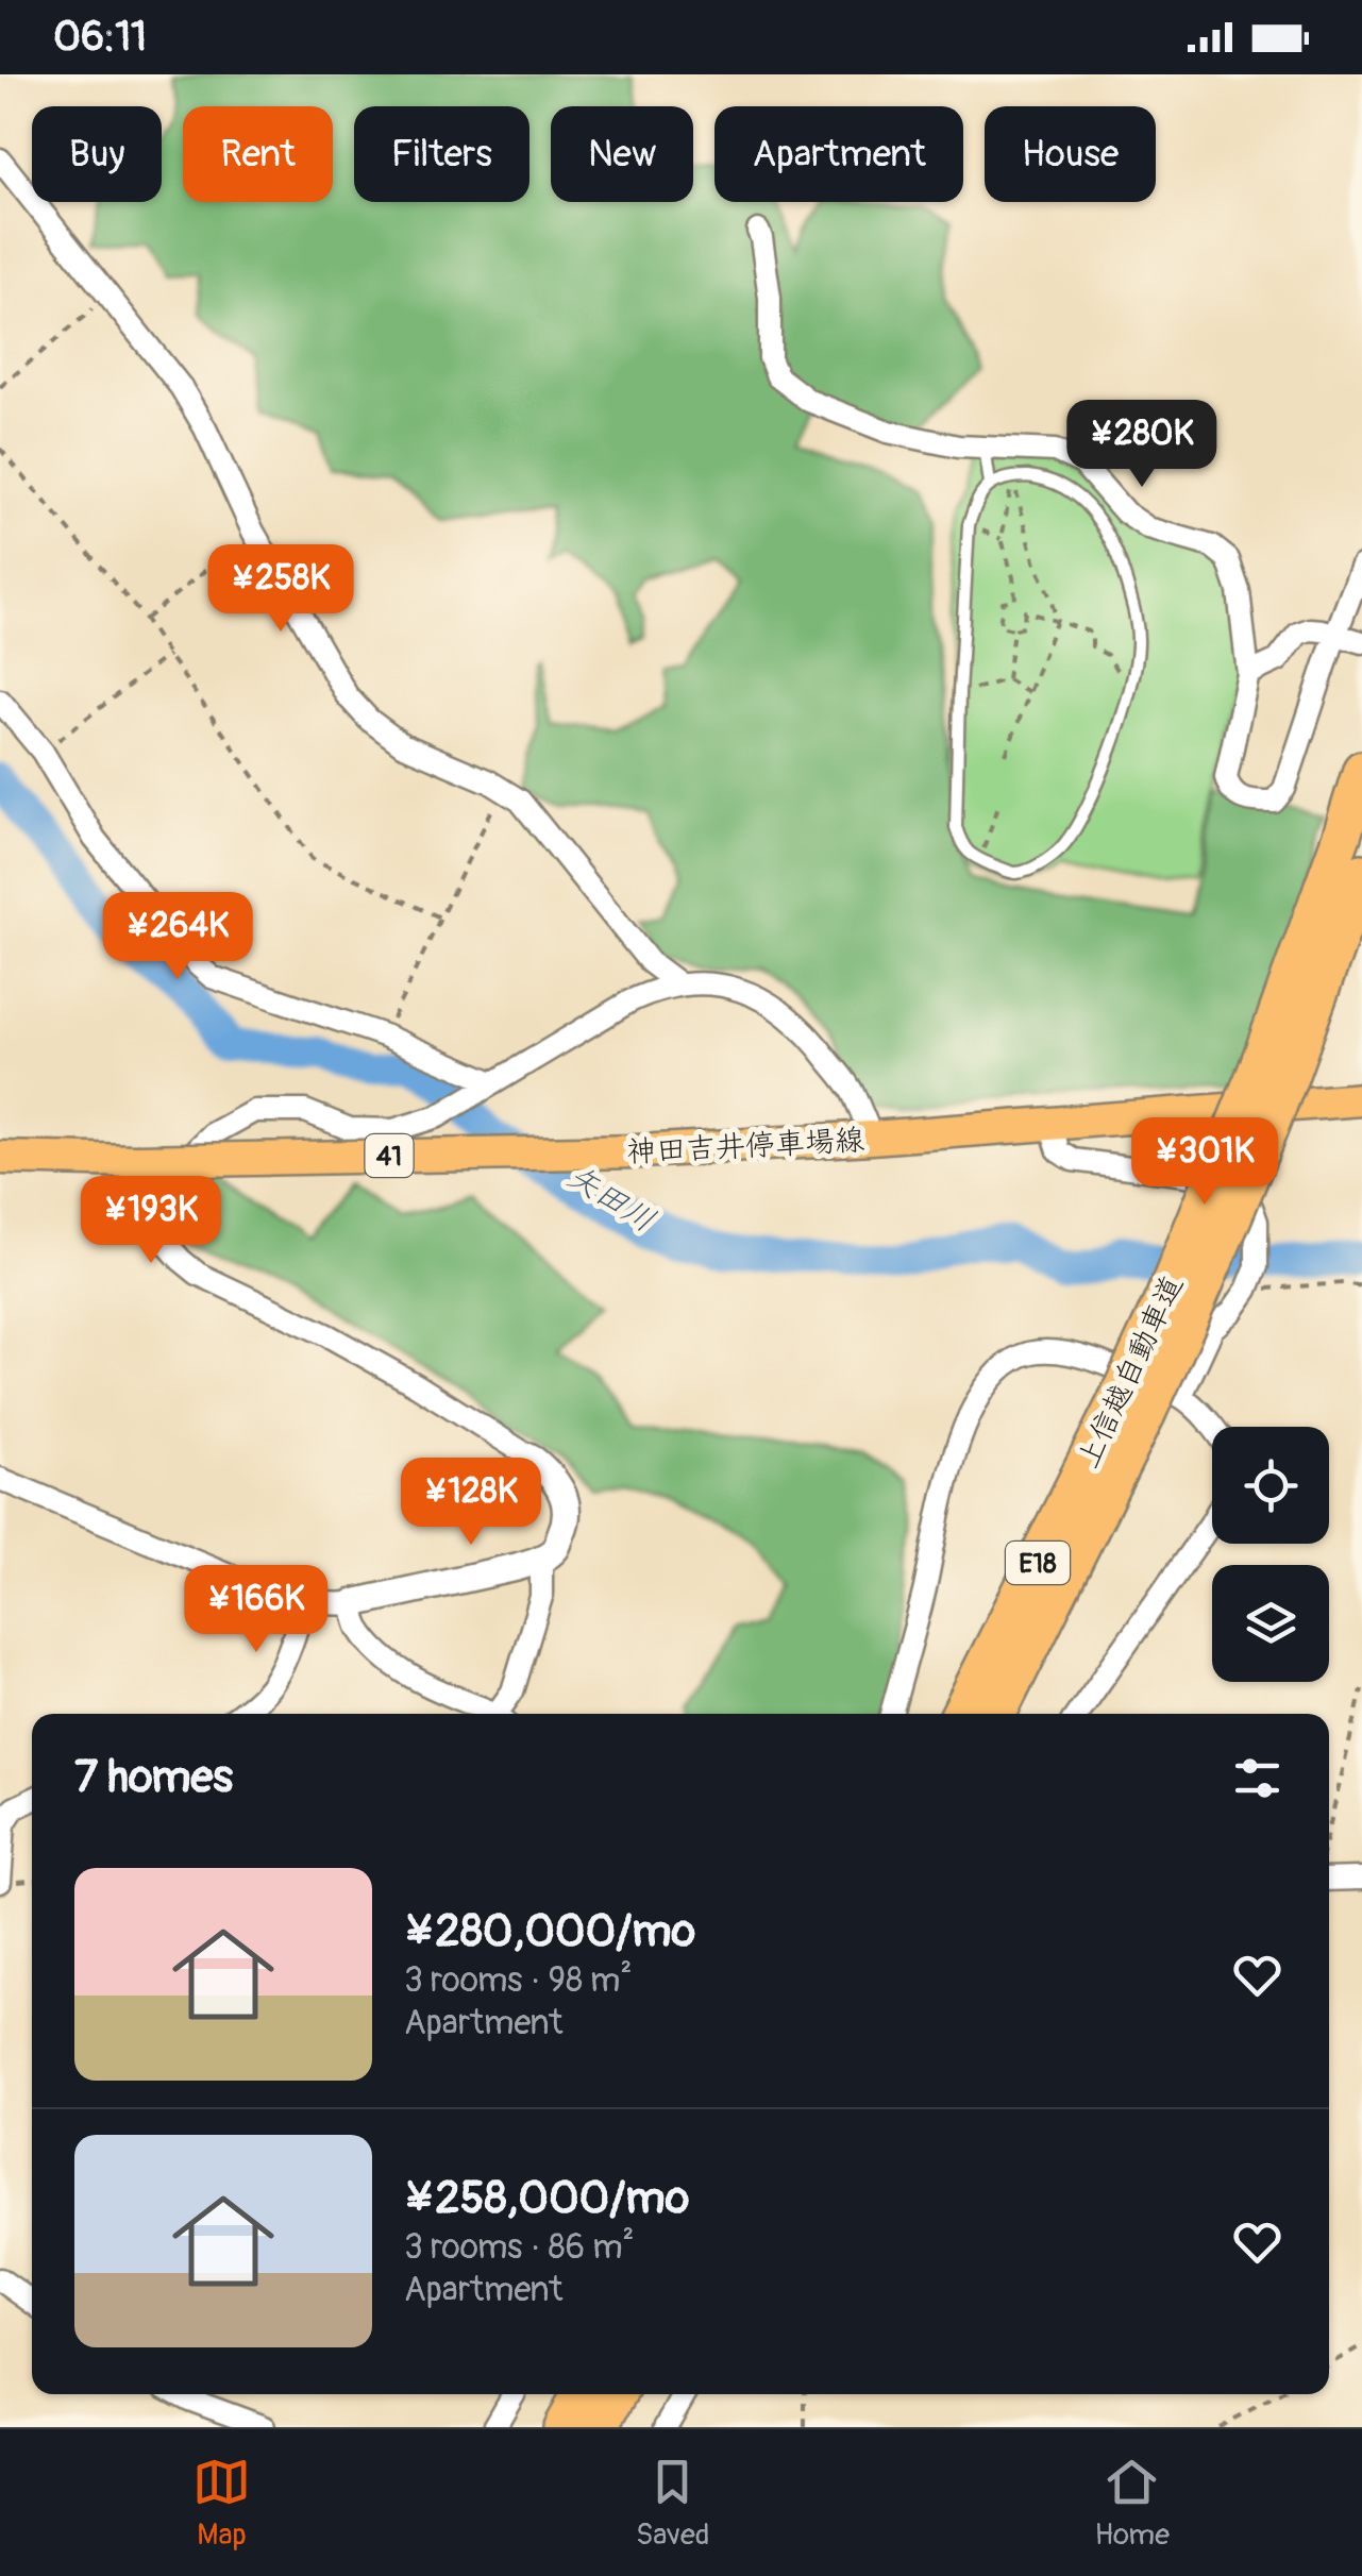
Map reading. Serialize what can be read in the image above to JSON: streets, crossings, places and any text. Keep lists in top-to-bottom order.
{
  "streets": {
    "highway": ["上信越自動車道", "E18"],
    "main road": ["神田吉井停車場線", "41"]
  },
  "water": ["矢田川"],
  "page": {
    "status": "06:11",
    "chip": [
      "Buy",
      "Rent",
      "Filters",
      "New",
      "Apartment",
      "House"
    ],
    "price": [
      "¥280K",
      "¥258K",
      "¥264K",
      "¥301K",
      "¥193K",
      "¥128K",
      "¥166K"
    ],
    "heading": "7 homes",
    "list": [
      {
        "name": "¥280,000/mo",
        "note": "3 rooms · 98 m² · Apartment"
      },
      {
        "name": "¥258,000/mo",
        "note": "3 rooms · 86 m² · Apartment"
      }
    ],
    "tabs": ["Map", "Saved", "Home"]
  }
}
